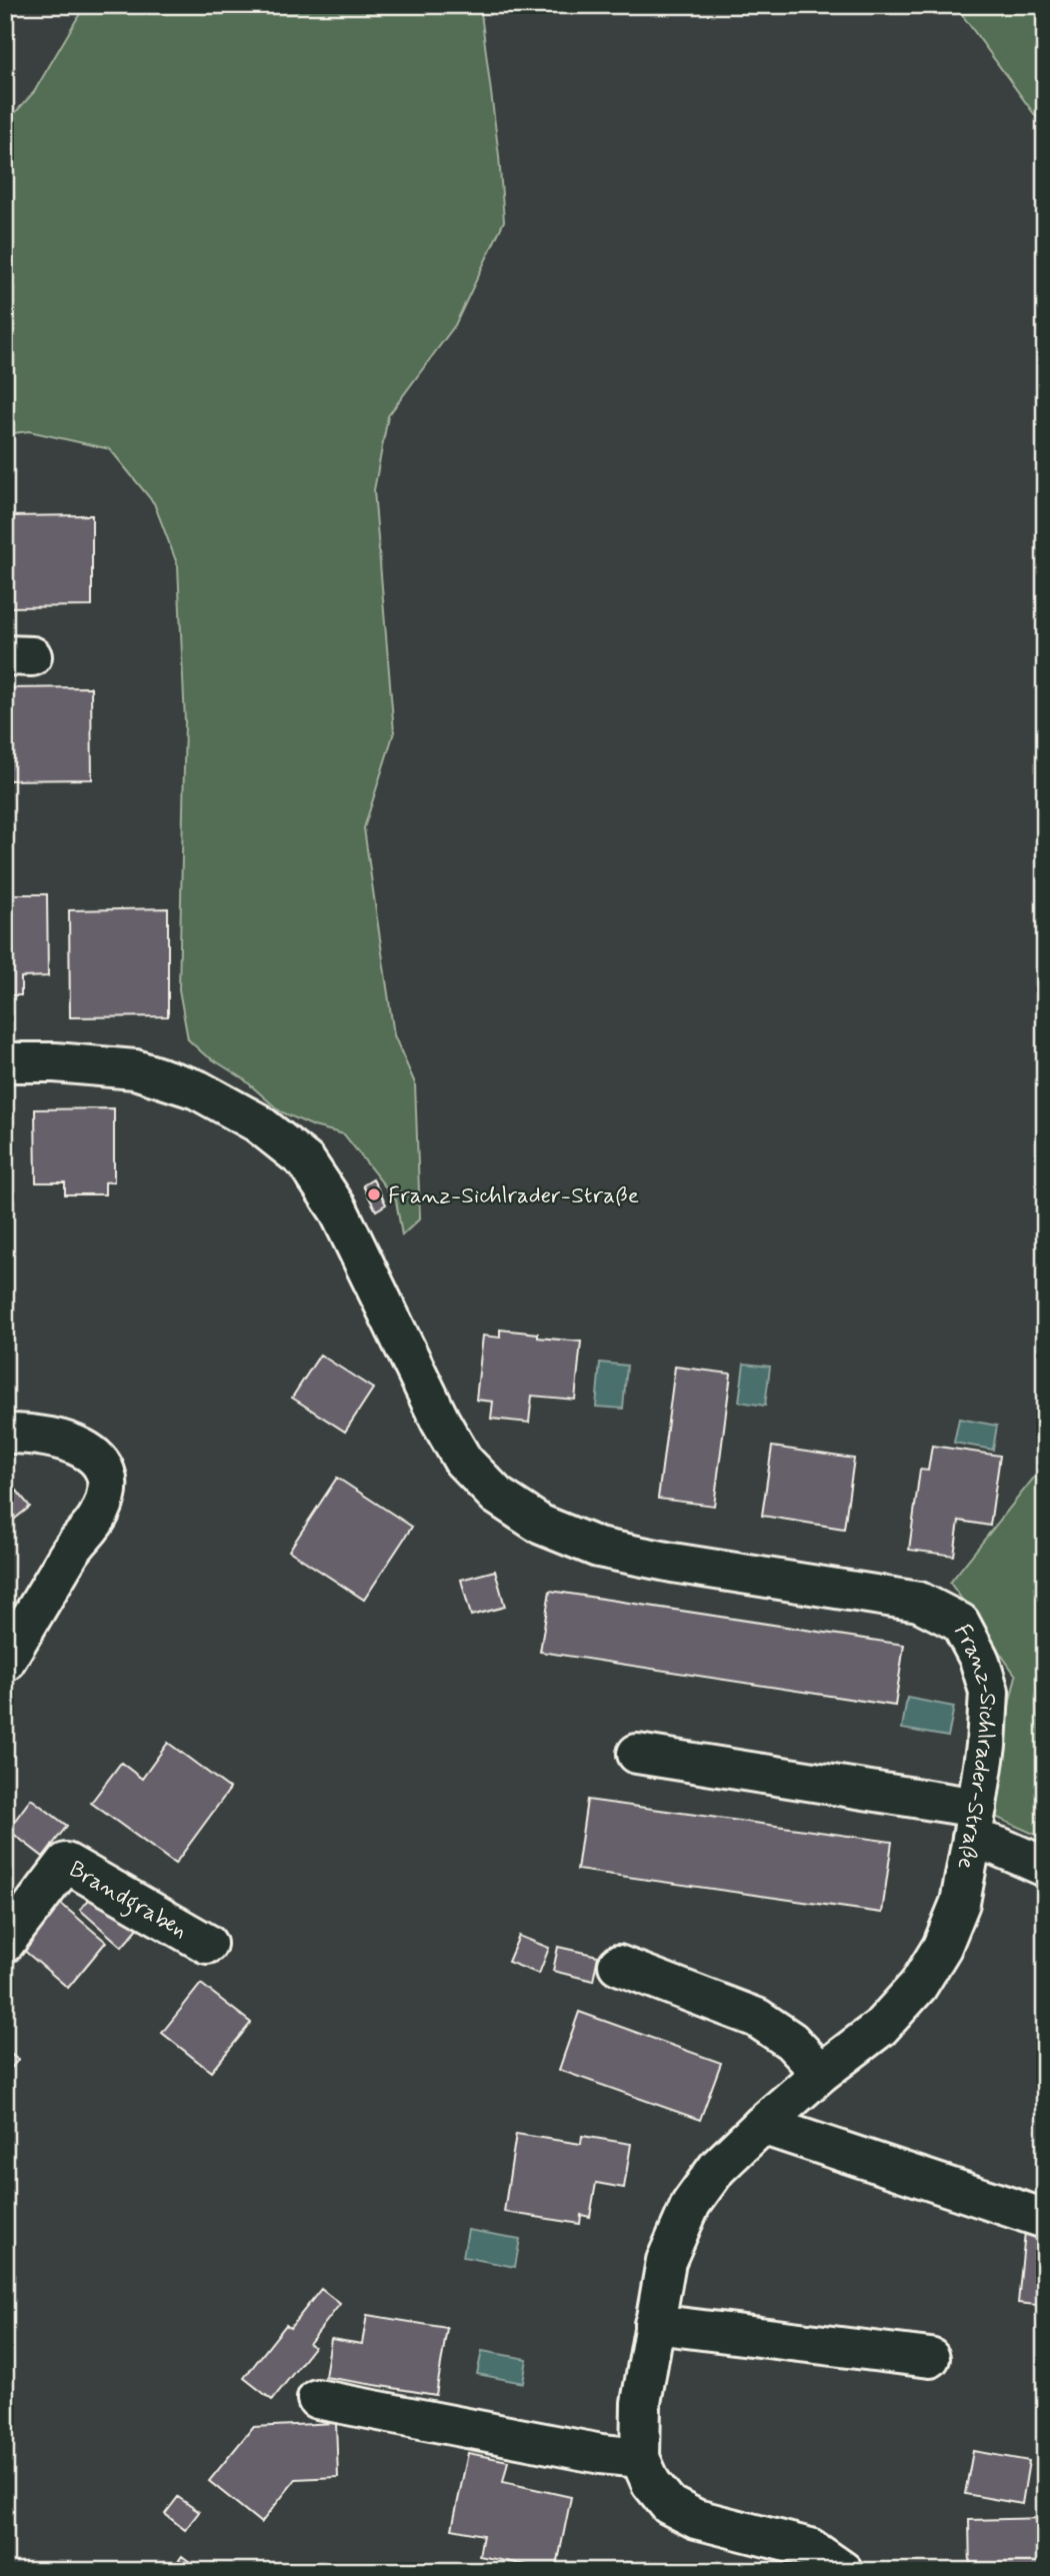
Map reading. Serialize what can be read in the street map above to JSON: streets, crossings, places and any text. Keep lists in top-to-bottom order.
{
  "streets": {
    "street": ["Franz-Sichlrader-Straße", "Brandgraben"]
  },
  "places": ["Franz-Sichlrader-Straße"]
}
